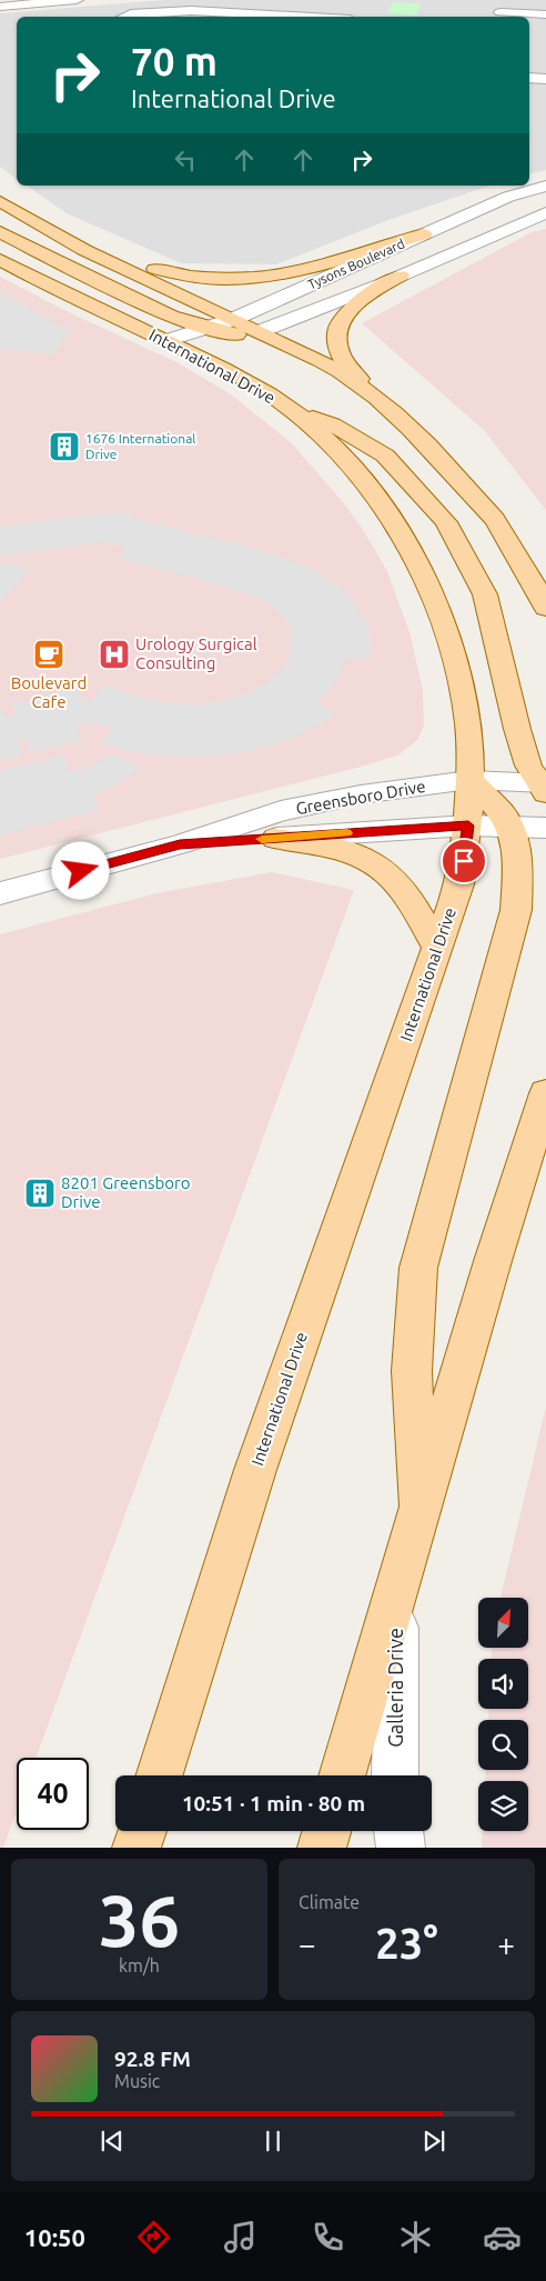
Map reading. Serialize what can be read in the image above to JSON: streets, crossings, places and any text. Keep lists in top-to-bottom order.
{
  "streets": {
    "main road": ["International Drive"],
    "street": ["Tysons Boulevard", "Greensboro Drive", "Galleria Drive"]
  },
  "crossings": [
    ["Tysons Boulevard", "International Drive"],
    ["International Drive", "Greensboro Drive"]
  ],
  "places": {
    "building": ["1676 International Drive", "8201 Greensboro Drive"],
    "cafe": ["Boulevard Cafe"],
    "hospital": ["Urology Surgical Consulting"]
  },
  "north": "top right",
  "page": {
    "turn": ["70 m", "International Drive"],
    "limit": "40",
    "trip": "10:51 · 1 min · 80 m",
    "tile": [
      ["36", "km/h"],
      "Climate"
    ],
    "heat": ["−", "23°", "+"],
    "song": ["92.8 FM", "Music"],
    "tabs": "10:50"
  }
}
